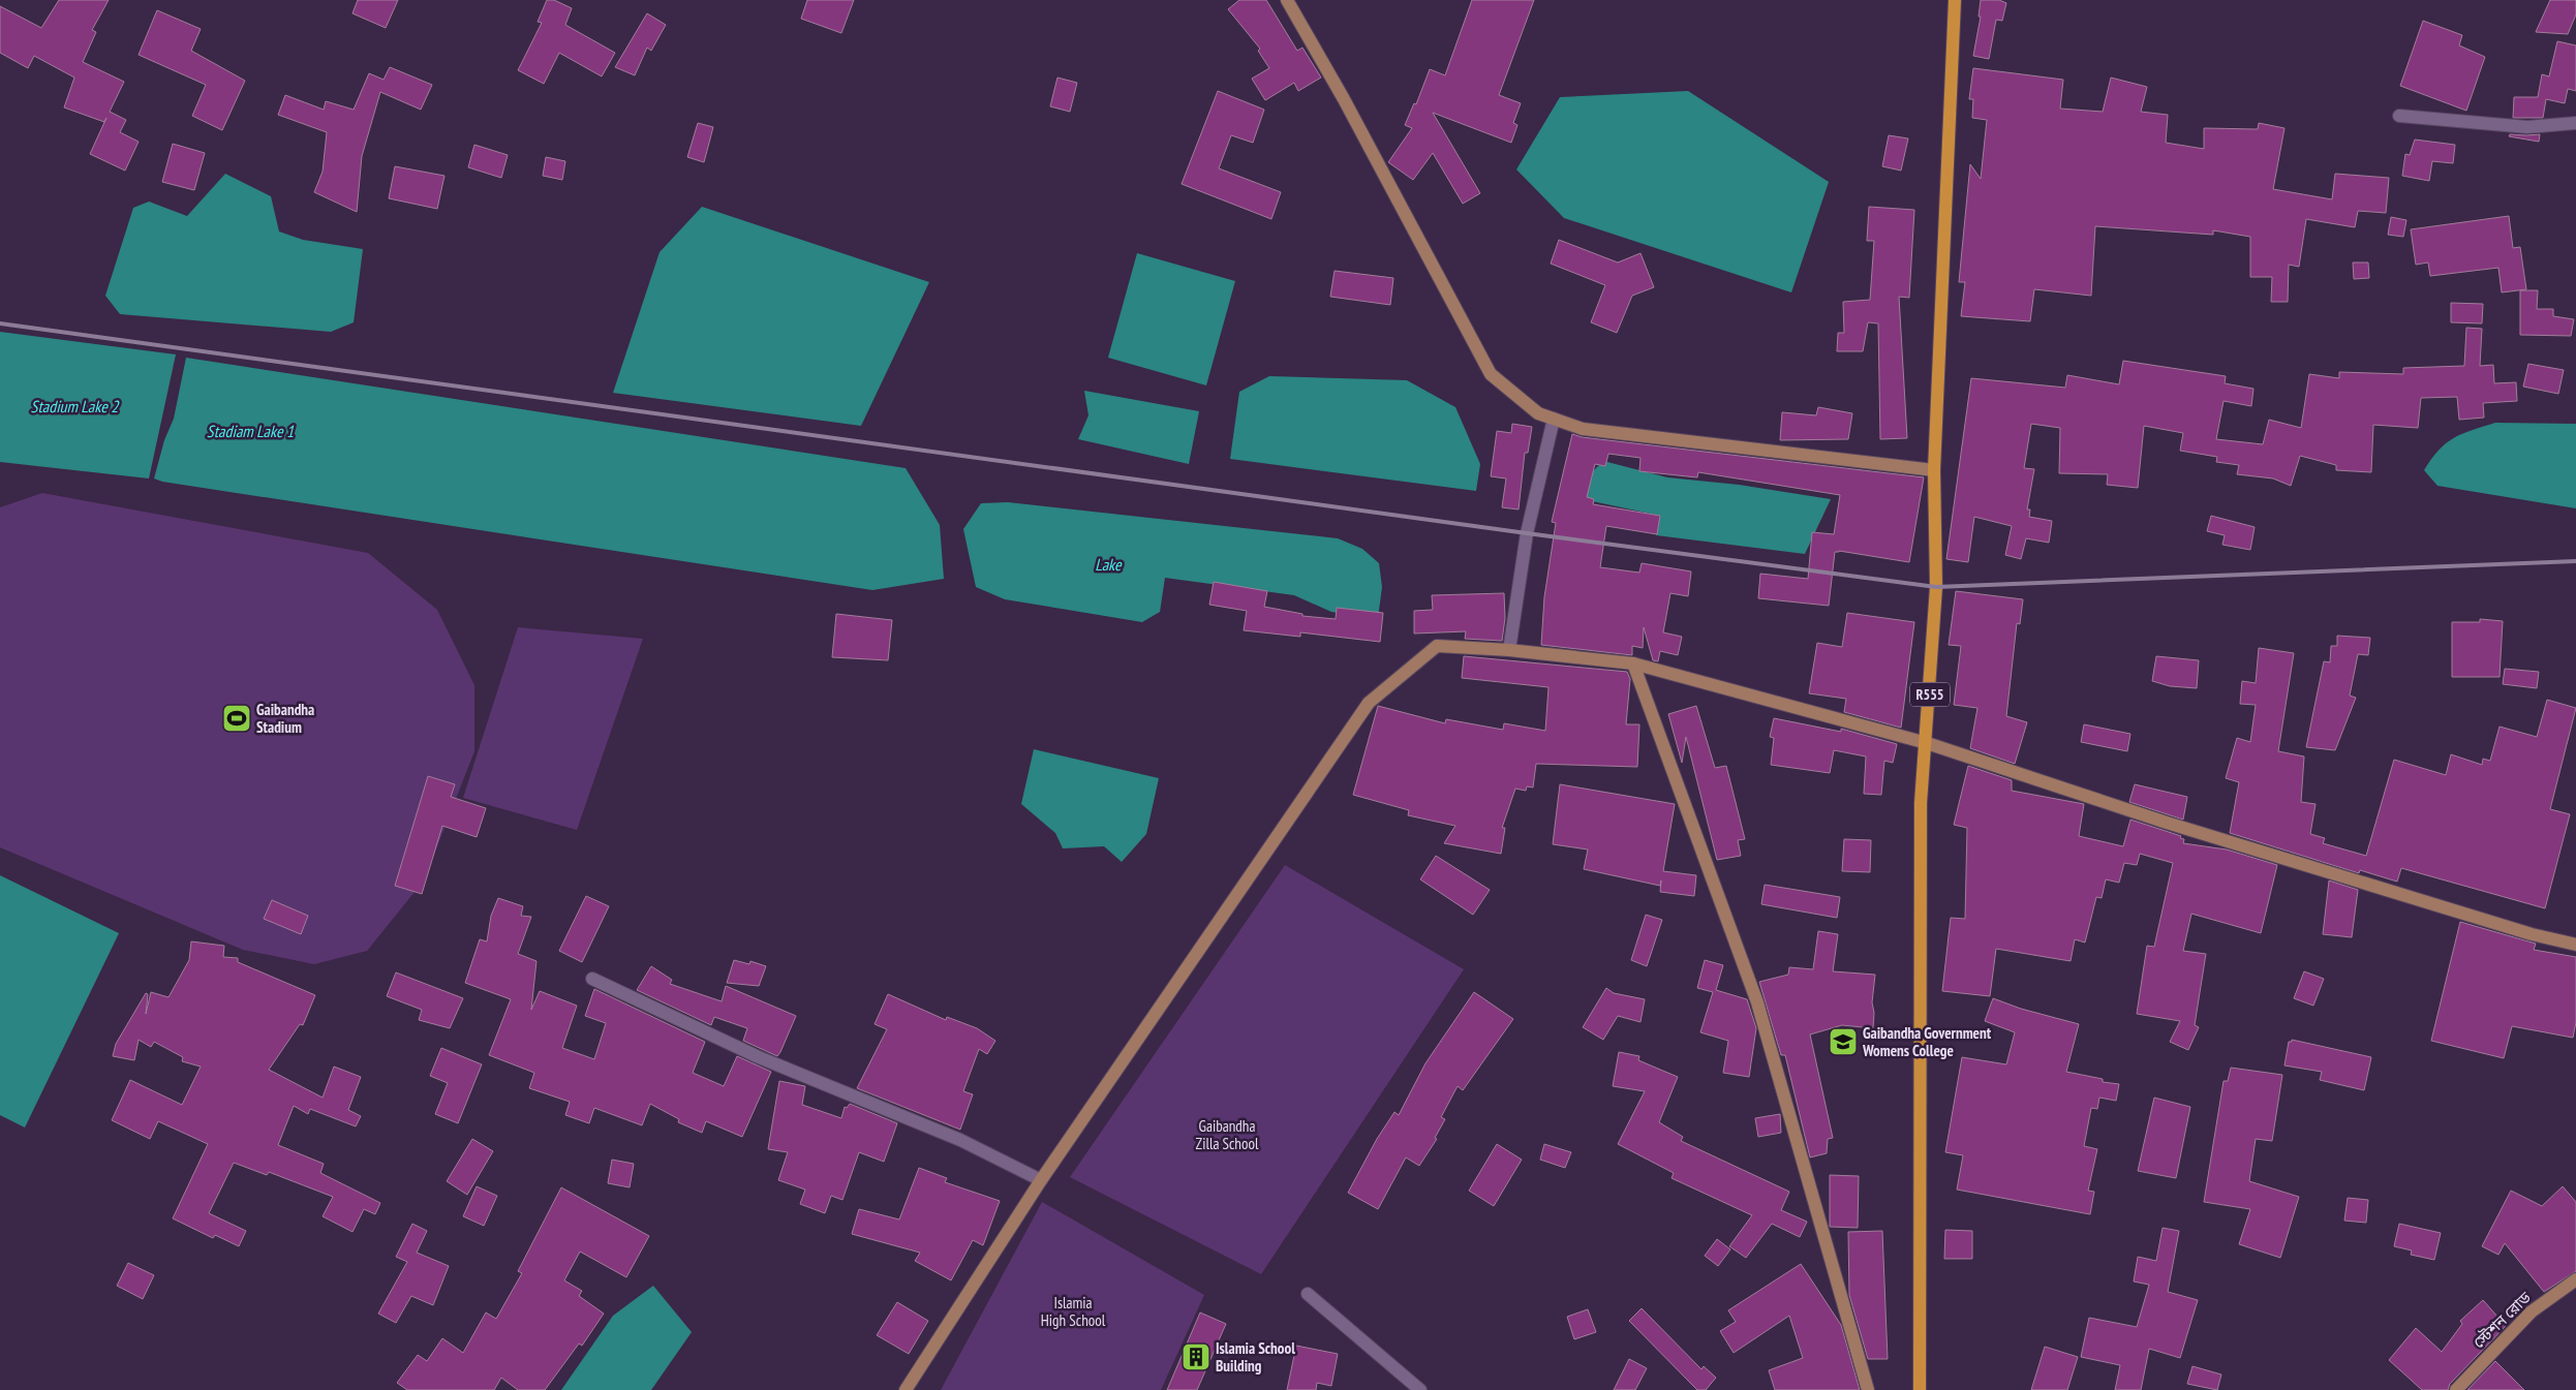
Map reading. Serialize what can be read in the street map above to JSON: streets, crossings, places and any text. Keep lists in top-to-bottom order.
{
  "streets": {
    "main road": ["R555"],
    "street": ["স্টেশন রোড"]
  },
  "water": ["Stadium Lake 2", "Stadiam Lake 1", "Lake"],
  "parks": ["Gaibandha Zilla School", "Islamia High School"],
  "places": {
    "sports": ["Gaibandha Stadium"],
    "school or university": ["Gaibandha Government Womens College"],
    "building": ["Islamia School Building"]
  }
}
